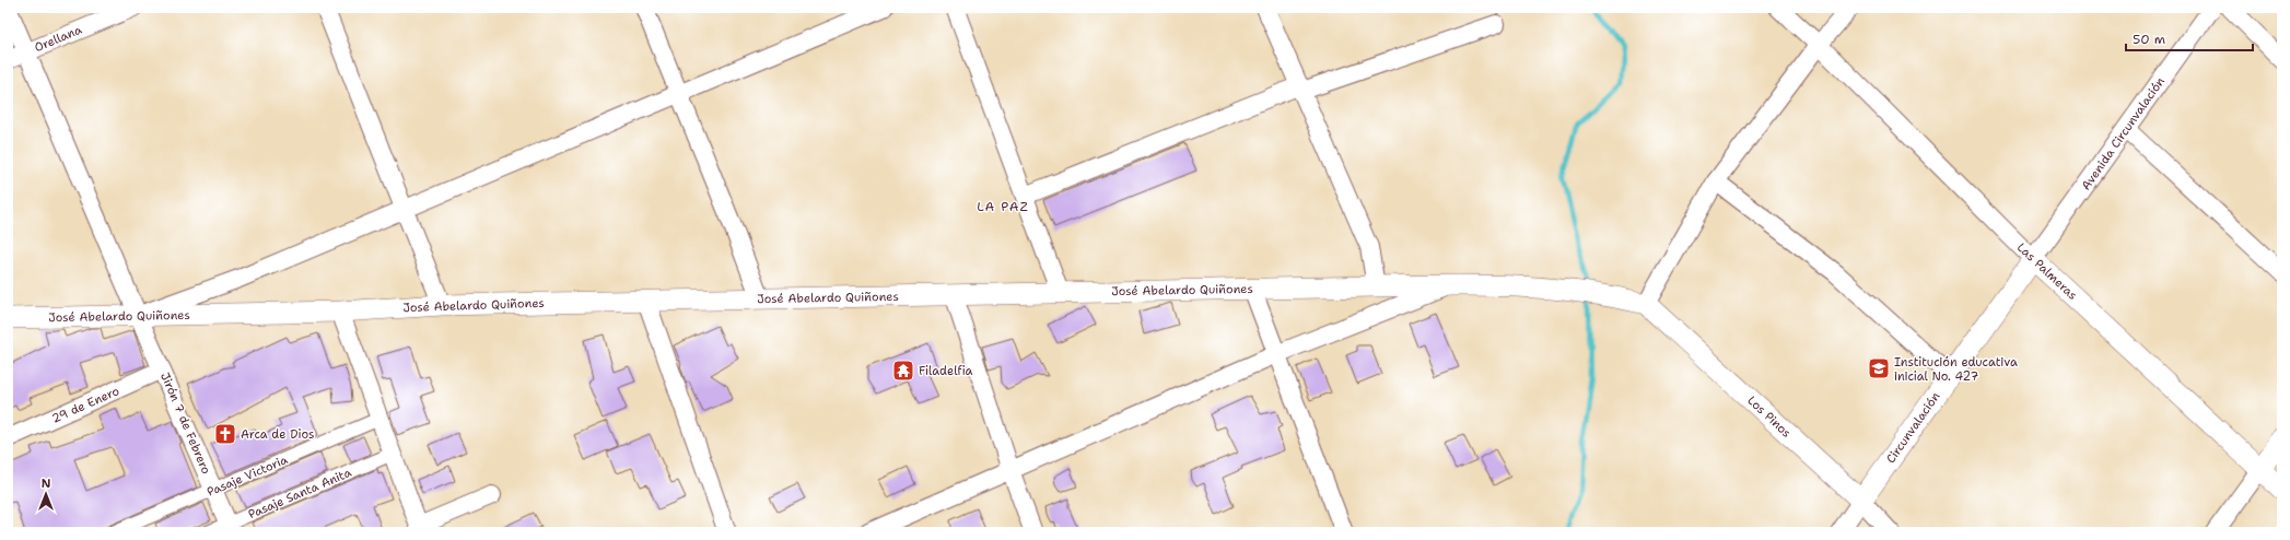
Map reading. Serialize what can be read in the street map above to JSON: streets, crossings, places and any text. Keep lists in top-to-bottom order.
{
  "streets": {
    "street": [
      "Orellana",
      "Avenida Circunvalación",
      "Las Palmeras",
      "José Abelardo Quiñones",
      "29 de Enero",
      "Los Pinos",
      "Jirón 7 de Febrero",
      "Circunvalación",
      "Pasaje Victoria",
      "Pasaje Santa Anita"
    ]
  },
  "crossings": [
    ["Orellana", "Jirón 7 de Febrero"],
    ["Avenida Circunvalación", "Las Palmeras"],
    ["Avenida Circunvalación", "Circunvalación"],
    ["Las Palmeras", "Circunvalación"],
    ["José Abelardo Quiñones", "Los Pinos"],
    ["José Abelardo Quiñones", "Jirón 7 de Febrero"],
    ["29 de Enero", "Jirón 7 de Febrero"],
    ["Los Pinos", "Circunvalación"],
    ["Jirón 7 de Febrero", "Pasaje Victoria"],
    ["Jirón 7 de Febrero", "Pasaje Santa Anita"]
  ],
  "districts": ["LA PAZ"],
  "places": {
    "school or university": ["Institución educativa inicial No. 427"],
    "temple": ["Filadelfia"],
    "church": ["Arca de Dios"]
  },
  "scale_bar": "50 m",
  "north": "top"
}
